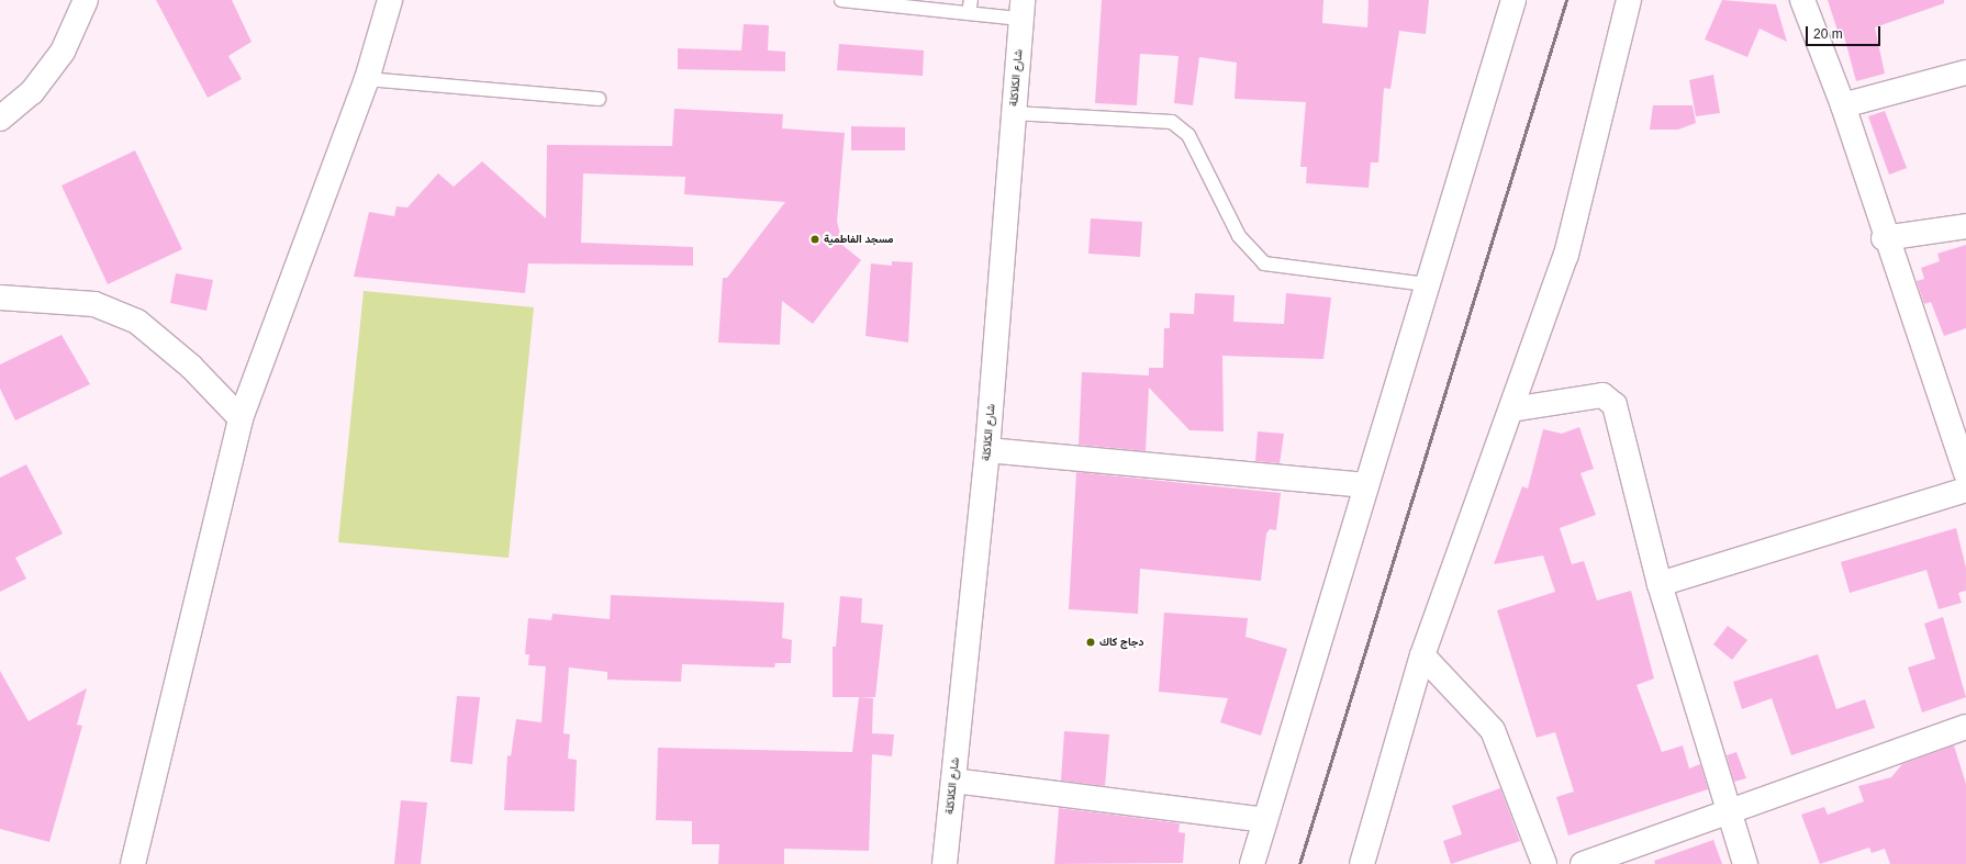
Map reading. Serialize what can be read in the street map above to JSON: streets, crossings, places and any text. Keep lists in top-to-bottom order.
{
  "streets": {
    "street": ["شارع الكلاكلة"]
  },
  "places": ["مسجد الفاطمية", "دجاج كاك"],
  "scale_bar": "20 m"
}
